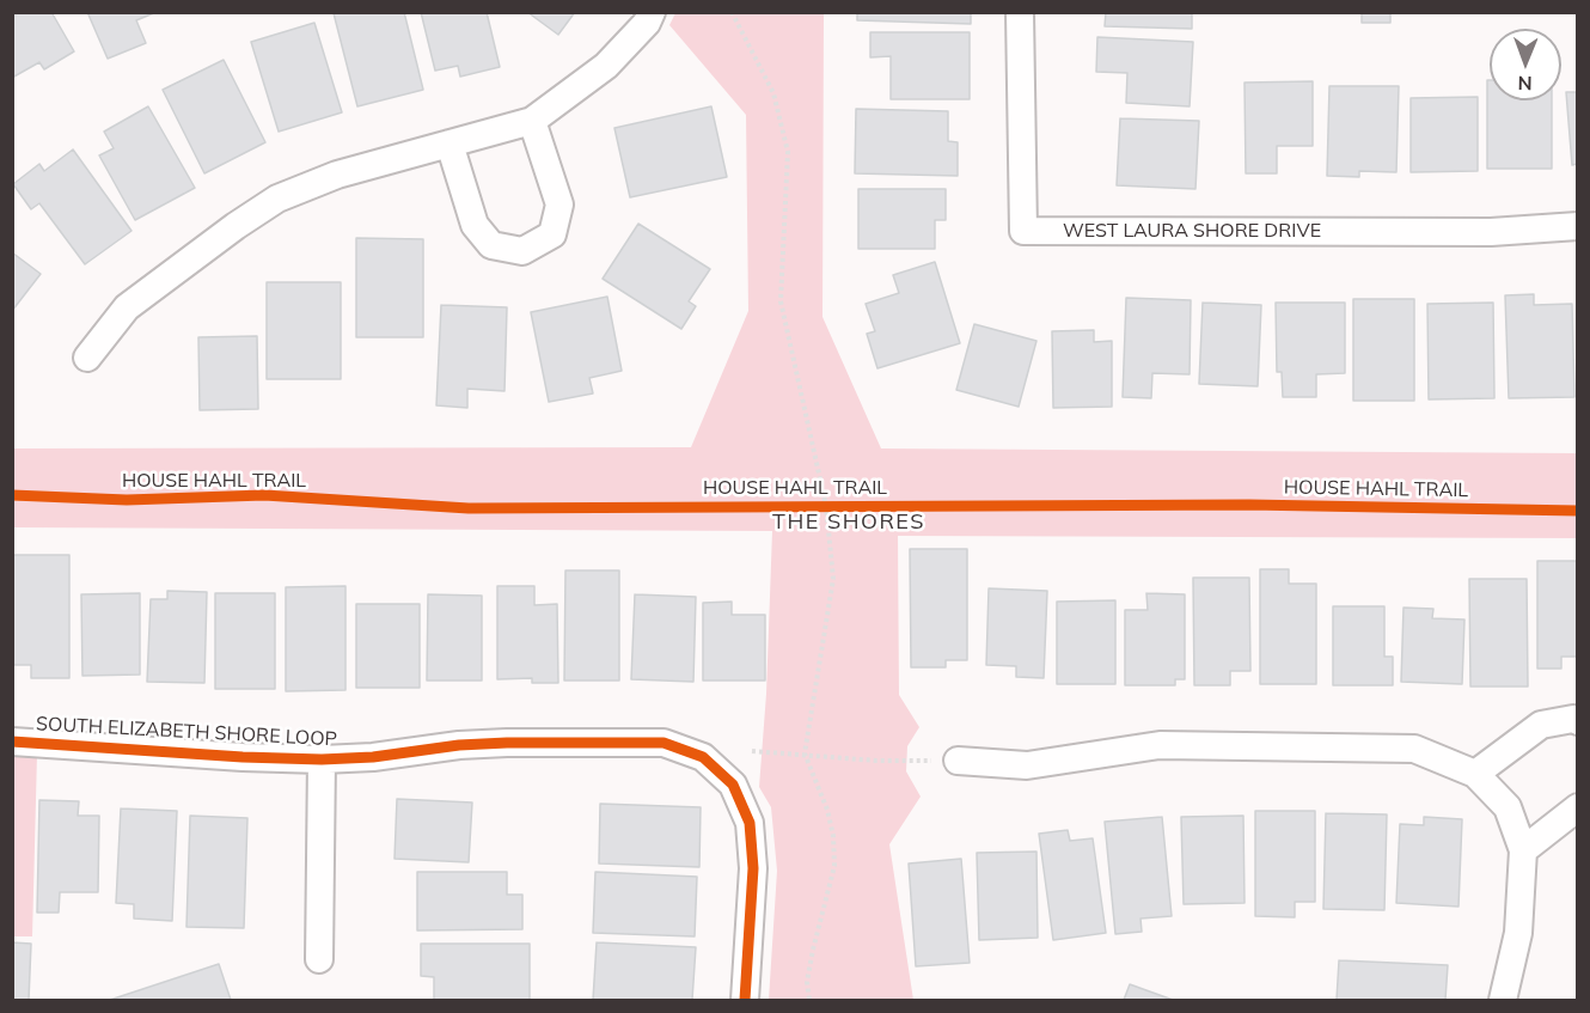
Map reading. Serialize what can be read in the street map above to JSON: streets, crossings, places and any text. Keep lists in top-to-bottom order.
{
  "streets": {
    "street": ["WEST LAURA SHORE DRIVE", "SOUTH ELIZABETH SHORE LOOP"],
    "cycle path": ["HOUSE HAHL TRAIL"]
  },
  "districts": ["THE SHORES"],
  "north": "bottom"
}
